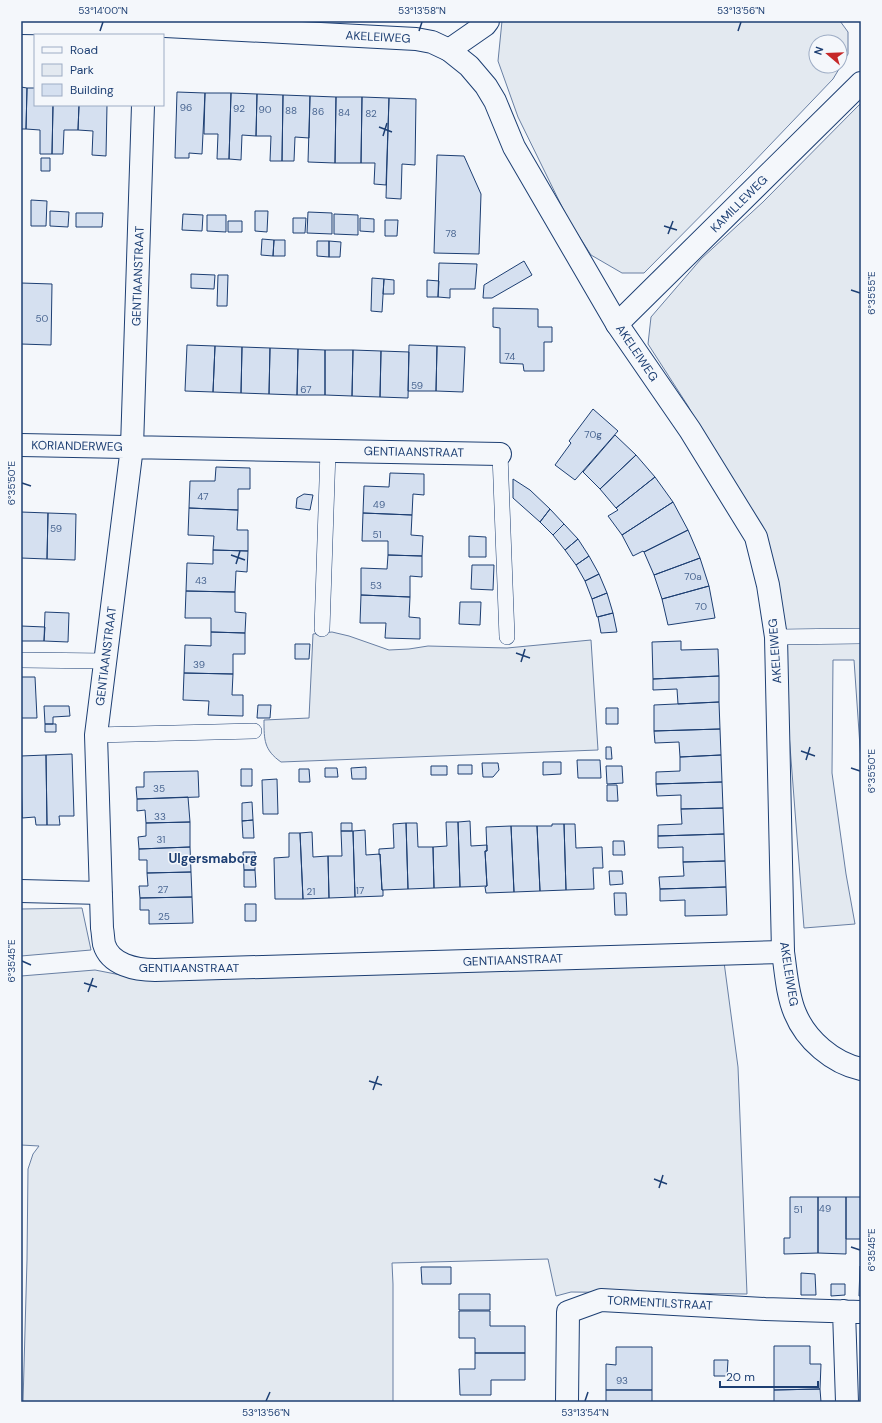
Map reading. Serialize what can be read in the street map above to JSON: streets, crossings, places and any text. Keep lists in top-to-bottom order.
{
  "streets": {
    "street": [
      "AKELEIWEG",
      "KAMILLEWEG",
      "GENTIAANSTRAAT",
      "KORIANDERWEG",
      "TORMENTILSTRAAT"
    ]
  },
  "crossings": [
    ["AKELEIWEG", "KAMILLEWEG"],
    ["AKELEIWEG", "GENTIAANSTRAAT"],
    ["GENTIAANSTRAAT", "KORIANDERWEG"]
  ],
  "districts": ["Ulgersmaborg"],
  "house_numbers": [
    "96",
    "92",
    "90",
    "88",
    "86",
    "84",
    "82",
    "78",
    "50",
    "74",
    "59",
    "67",
    "70g",
    "47",
    "49",
    "59",
    "51",
    "70a",
    "43",
    "53",
    "70",
    "39",
    "35",
    "33",
    "31",
    "27",
    "17",
    "21",
    "25",
    "49",
    "51",
    "93"
  ],
  "legend": ["Road", "Park", "Building"],
  "scale_bar": "20 m",
  "north": "left",
  "coordinates": [
    "53°14'00\"N",
    "53°13'58\"N",
    "53°13'56\"N",
    "6°35'55\"E",
    "6°35'50\"E",
    "6°35'45\"E",
    "53°13'54\"N"
  ]
}
